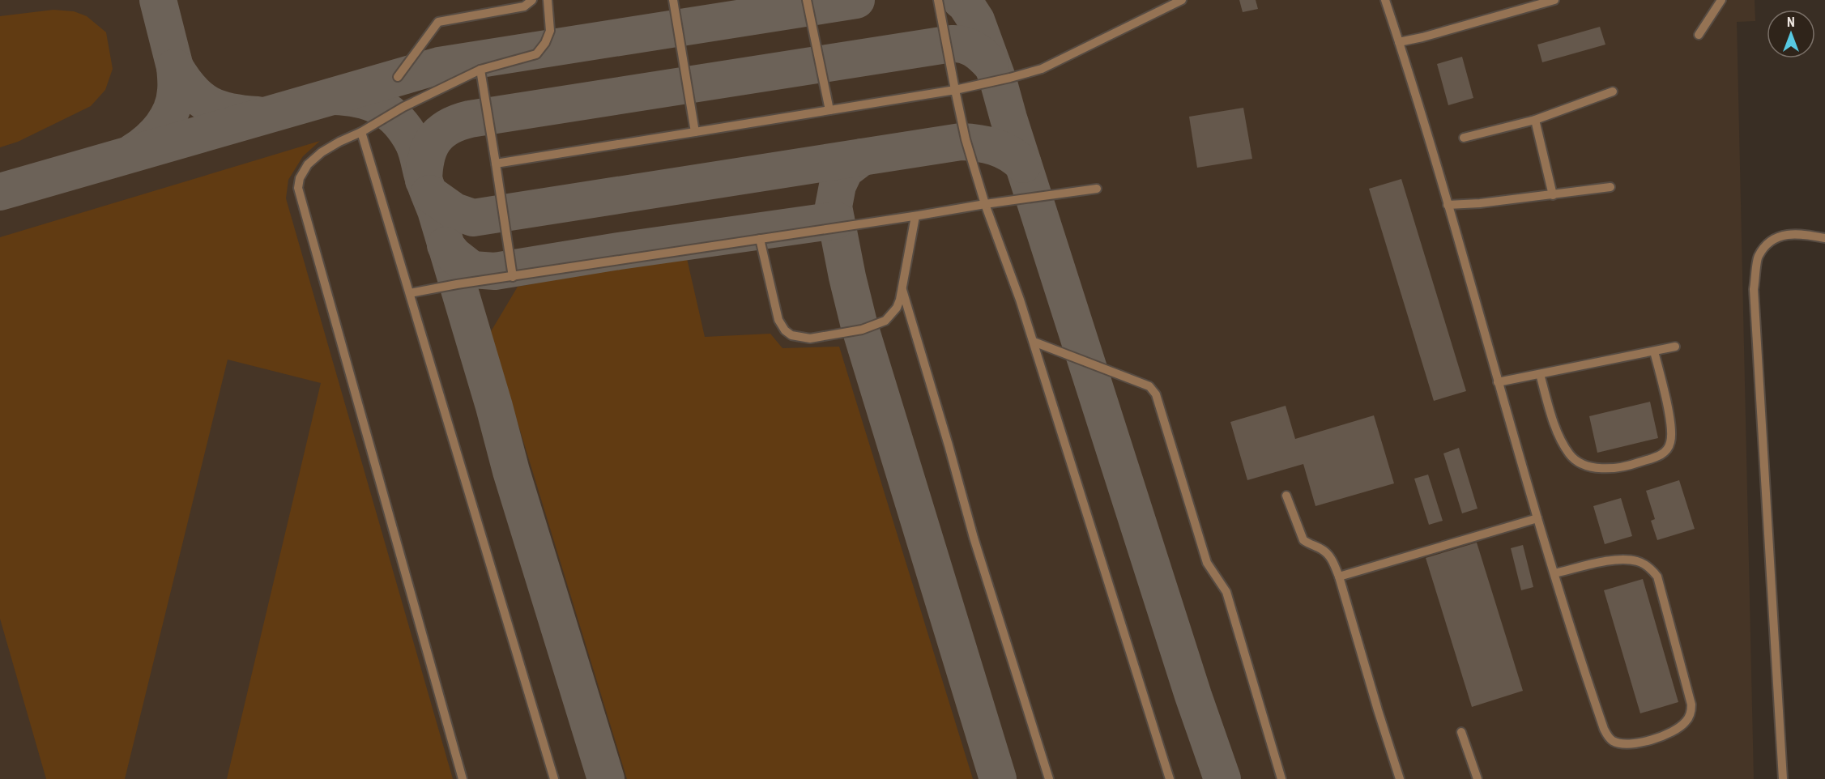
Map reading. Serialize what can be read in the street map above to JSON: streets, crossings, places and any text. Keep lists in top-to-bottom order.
{
  "north": "top"
}
